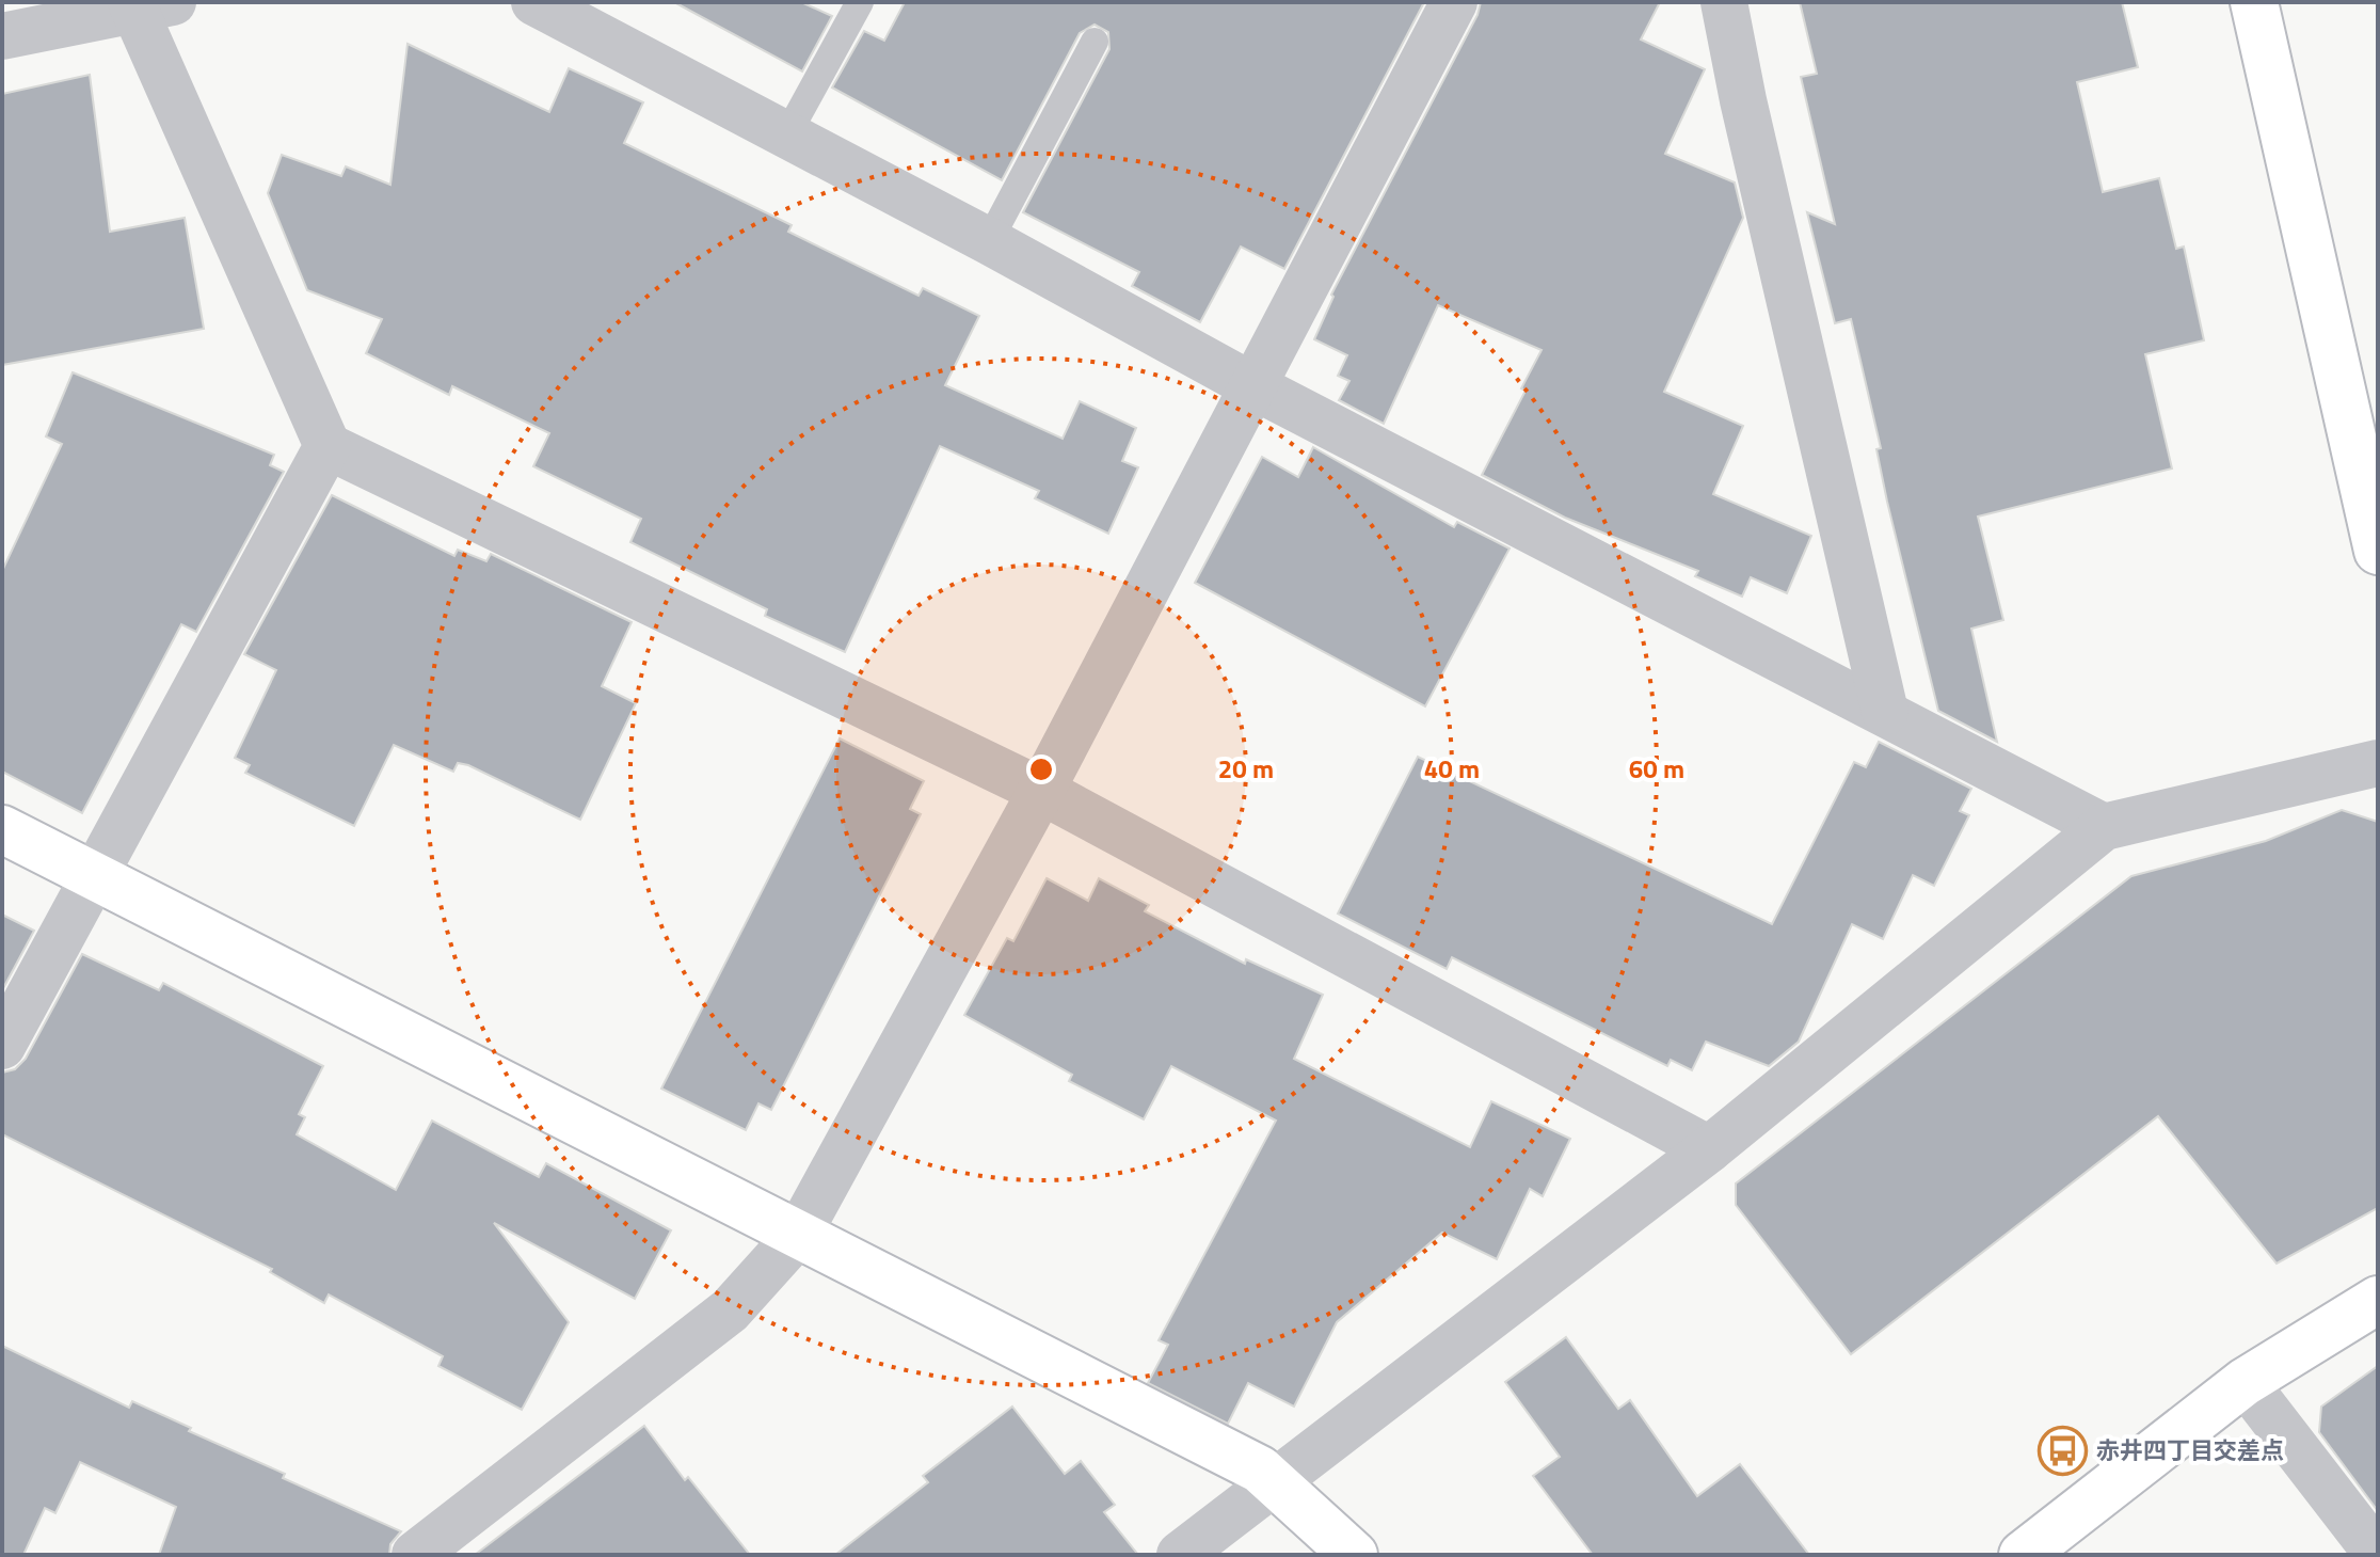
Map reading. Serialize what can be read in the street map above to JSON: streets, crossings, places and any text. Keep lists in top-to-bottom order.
{
  "places": {
    "bus stop": ["赤井四丁目交差点"]
  },
  "rings": ["20 m", "40 m", "60 m"]
}
